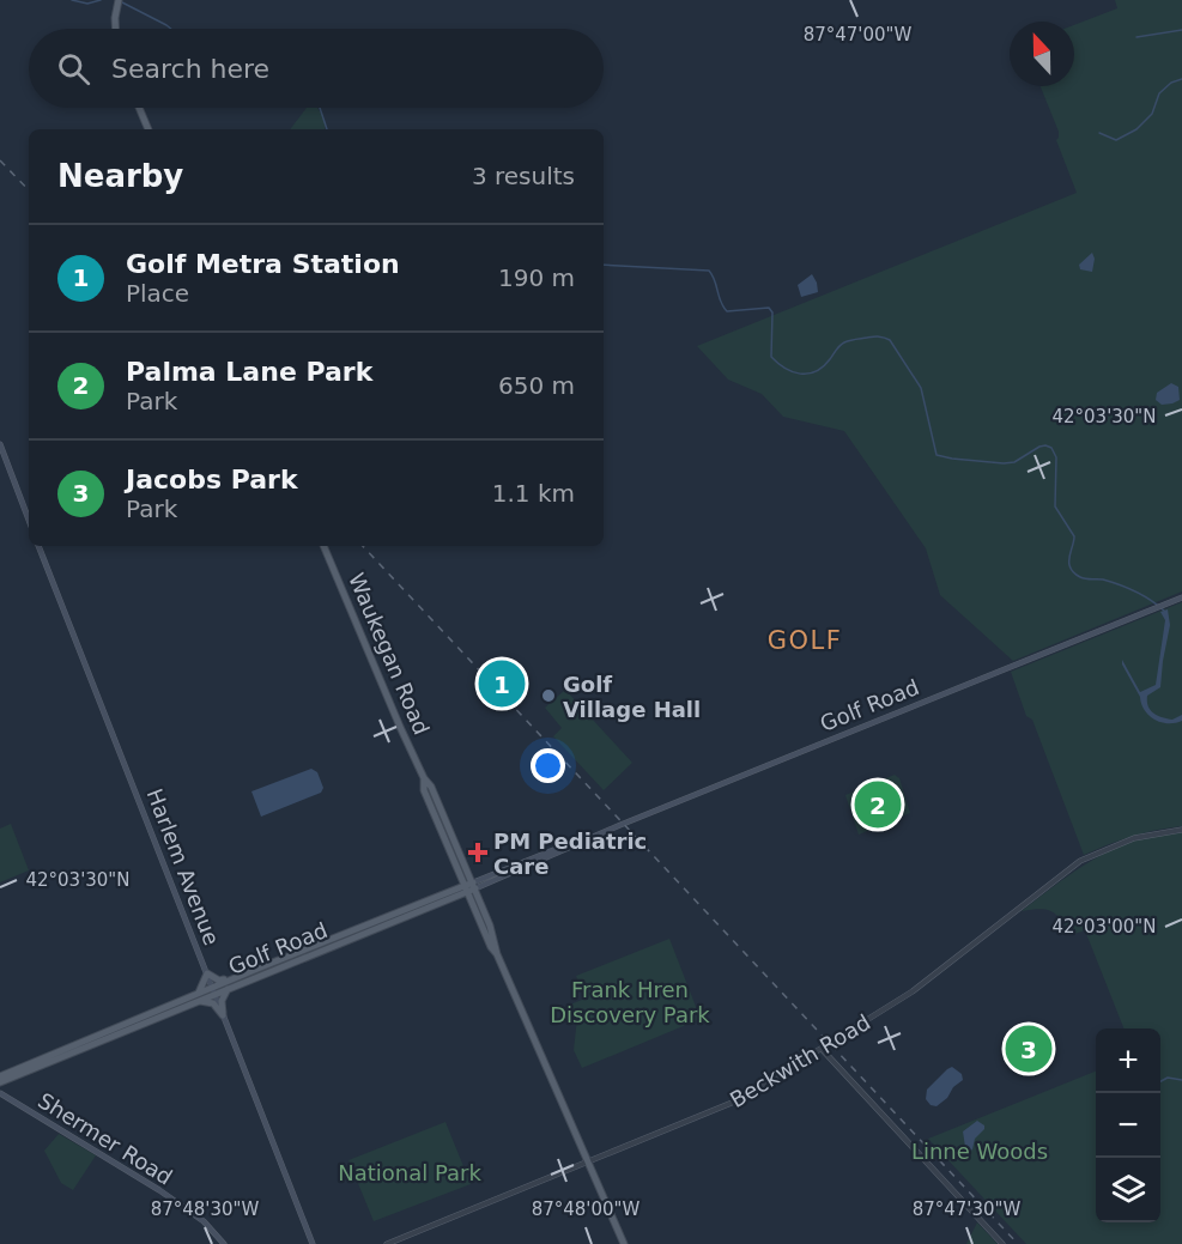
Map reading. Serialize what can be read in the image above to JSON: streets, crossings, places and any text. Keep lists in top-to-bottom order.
{
  "streets": {
    "main road": [
      "Waukegan Road",
      "Golf Road",
      "Harlem Avenue",
      "Shermer Road"
    ],
    "street": ["Beckwith Road"]
  },
  "crossings": [
    ["Waukegan Road", "Golf Road"],
    ["Golf Road", "Harlem Avenue"]
  ],
  "districts": ["GOLF"],
  "parks": ["Frank Hren Discovery Park", "Linne Woods", "National Park"],
  "places": {
    "other": ["Golf Village Hall"],
    "health": ["PM Pediatric Care"]
  },
  "north": "top",
  "page": {
    "search": "Search here",
    "heading": ["Nearby", "3 results"],
    "list": [
      {
        "mark": "1",
        "name": "Golf Metra Station",
        "note": "Place",
        "value": "190 m"
      },
      {
        "mark": "2",
        "name": "Palma Lane Park",
        "note": "Park",
        "value": "650 m"
      },
      {
        "mark": "3",
        "name": "Jacobs Park",
        "note": "Park",
        "value": "1.1 km"
      }
    ],
    "pins": ["1", "2", "3"],
    "map_buttons": ["+", "−"]
  },
  "coordinates": [
    "87°47'00\"W",
    "42°03'30\"N",
    "42°03'00\"N",
    "87°48'30\"W",
    "87°48'00\"W",
    "87°47'30\"W"
  ]
}
